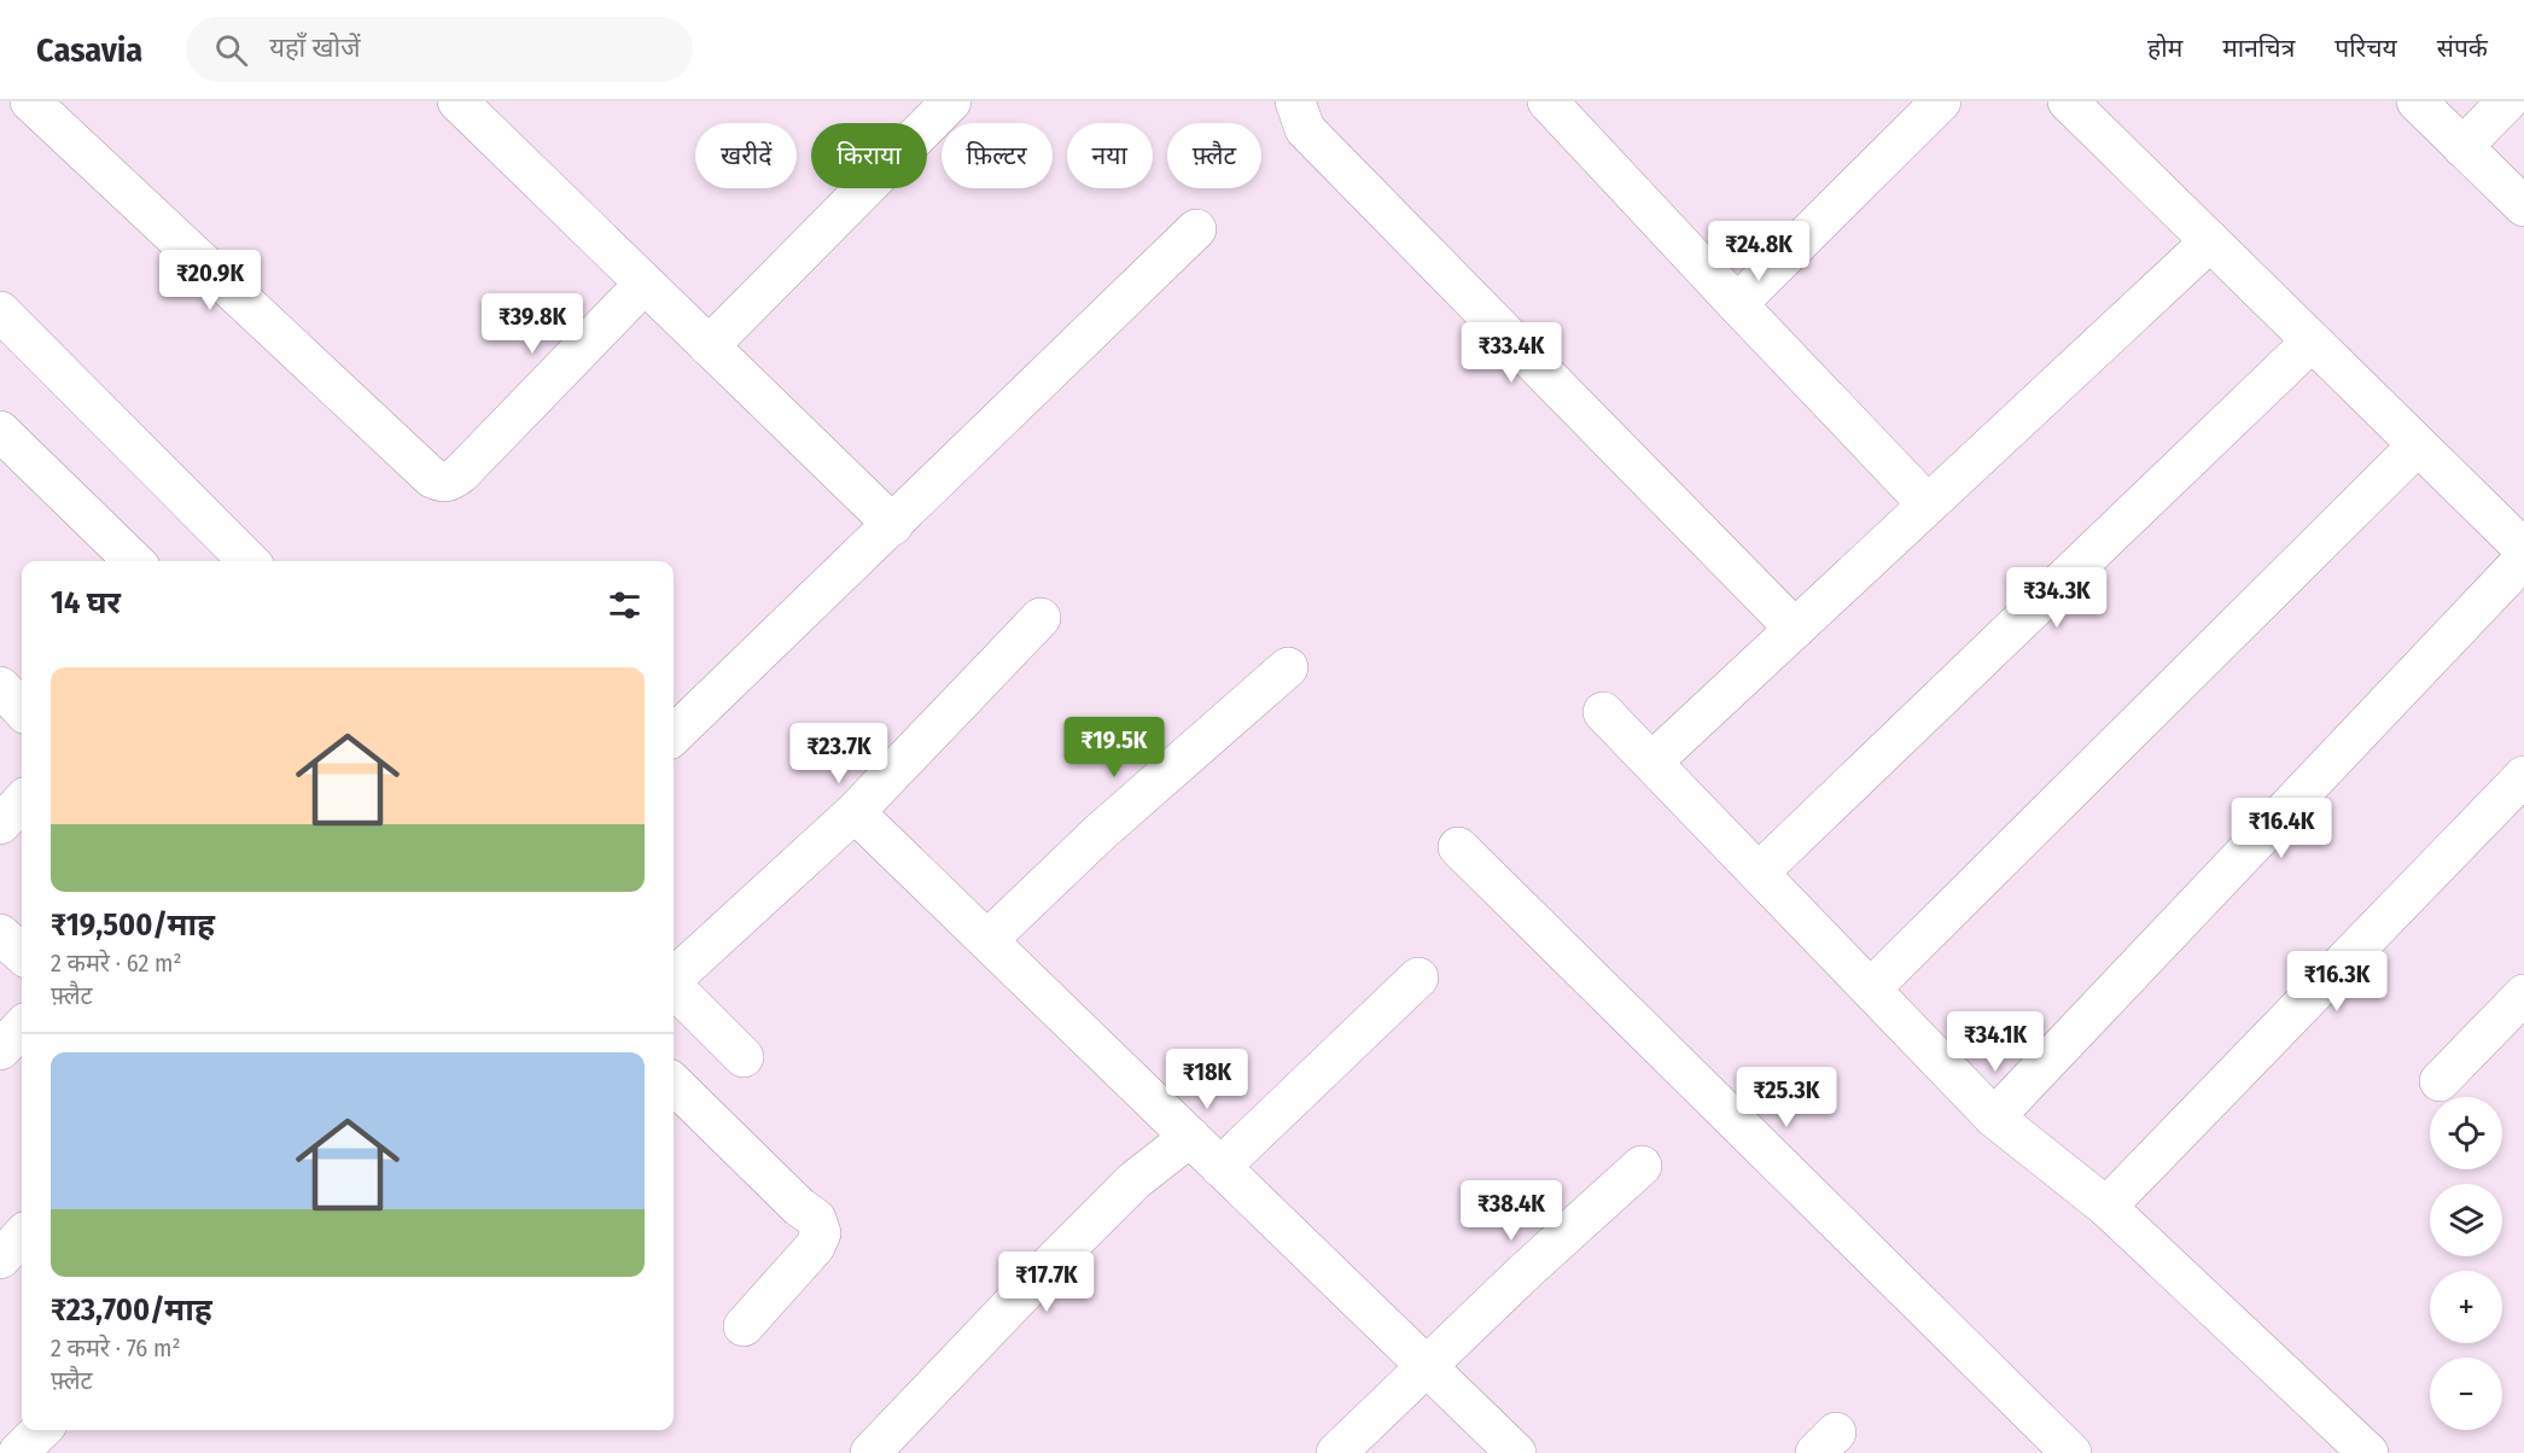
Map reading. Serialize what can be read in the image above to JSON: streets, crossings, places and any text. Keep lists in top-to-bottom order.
{
  "page": {
    "header": "Casavia",
    "search": "यहाँ खोजें",
    "nav": [
      "होम",
      "मानचित्र",
      "परिचय",
      "संपर्क"
    ],
    "chip": [
      "खरीदें",
      "किराया",
      "फ़िल्टर",
      "नया",
      "फ़्लैट"
    ],
    "price": [
      "₹24.8K",
      "₹20.9K",
      "₹39.8K",
      "₹33.4K",
      "₹34.3K",
      "₹19.5K",
      "₹23.7K",
      "₹16.4K",
      "₹16.3K",
      "₹34.1K",
      "₹18K",
      "₹25.3K",
      "₹38.4K",
      "₹17.7K"
    ],
    "heading": "14 घर",
    "list": [
      {
        "name": "₹19,500/माह",
        "note": "2 कमरे · 62 m² · फ़्लैट"
      },
      {
        "name": "₹23,700/माह",
        "note": "2 कमरे · 76 m² · फ़्लैट"
      }
    ],
    "map_buttons": ["+", "−"]
  }
}
